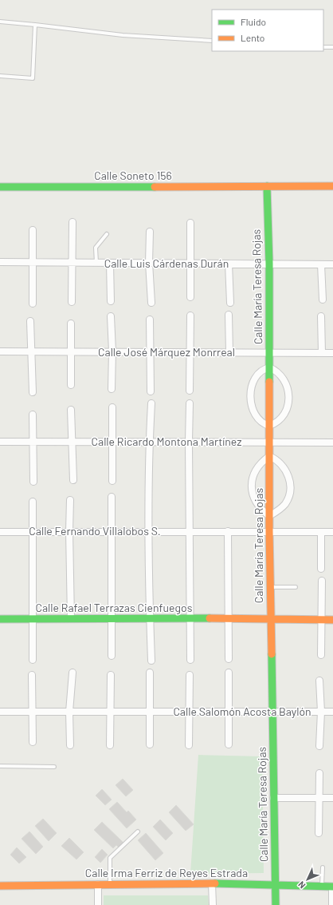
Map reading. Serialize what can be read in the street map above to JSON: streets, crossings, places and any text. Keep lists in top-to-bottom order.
{
  "streets": {
    "street": [
      "Calle Soneto 156",
      "Calle Luis Cárdenas Durán",
      "Calle María Teresa Rojas",
      "Calle José Márquez Monrreal",
      "Calle Ricardo Montona Martínez",
      "Calle Fernando Villalobos S.",
      "Calle Rafael Terrazas Cienfuegos",
      "Calle Salomón Acosta Baylón",
      "Calle Irma Ferriz de Reyes Estrada"
    ]
  },
  "crossings": [
    ["Calle Soneto 156", "Calle María Teresa Rojas"],
    ["Calle Luis Cárdenas Durán", "Calle María Teresa Rojas"],
    ["Calle María Teresa Rojas", "Calle José Márquez Monrreal"],
    ["Calle María Teresa Rojas", "Calle Ricardo Montona Martínez"],
    ["Calle María Teresa Rojas", "Calle Fernando Villalobos S."],
    ["Calle María Teresa Rojas", "Calle Rafael Terrazas Cienfuegos"],
    ["Calle María Teresa Rojas", "Calle Salomón Acosta Baylón"],
    ["Calle María Teresa Rojas", "Calle Irma Ferriz de Reyes Estrada"]
  ],
  "legend": ["Fluido", "Lento"],
  "north": "bottom left"
}
